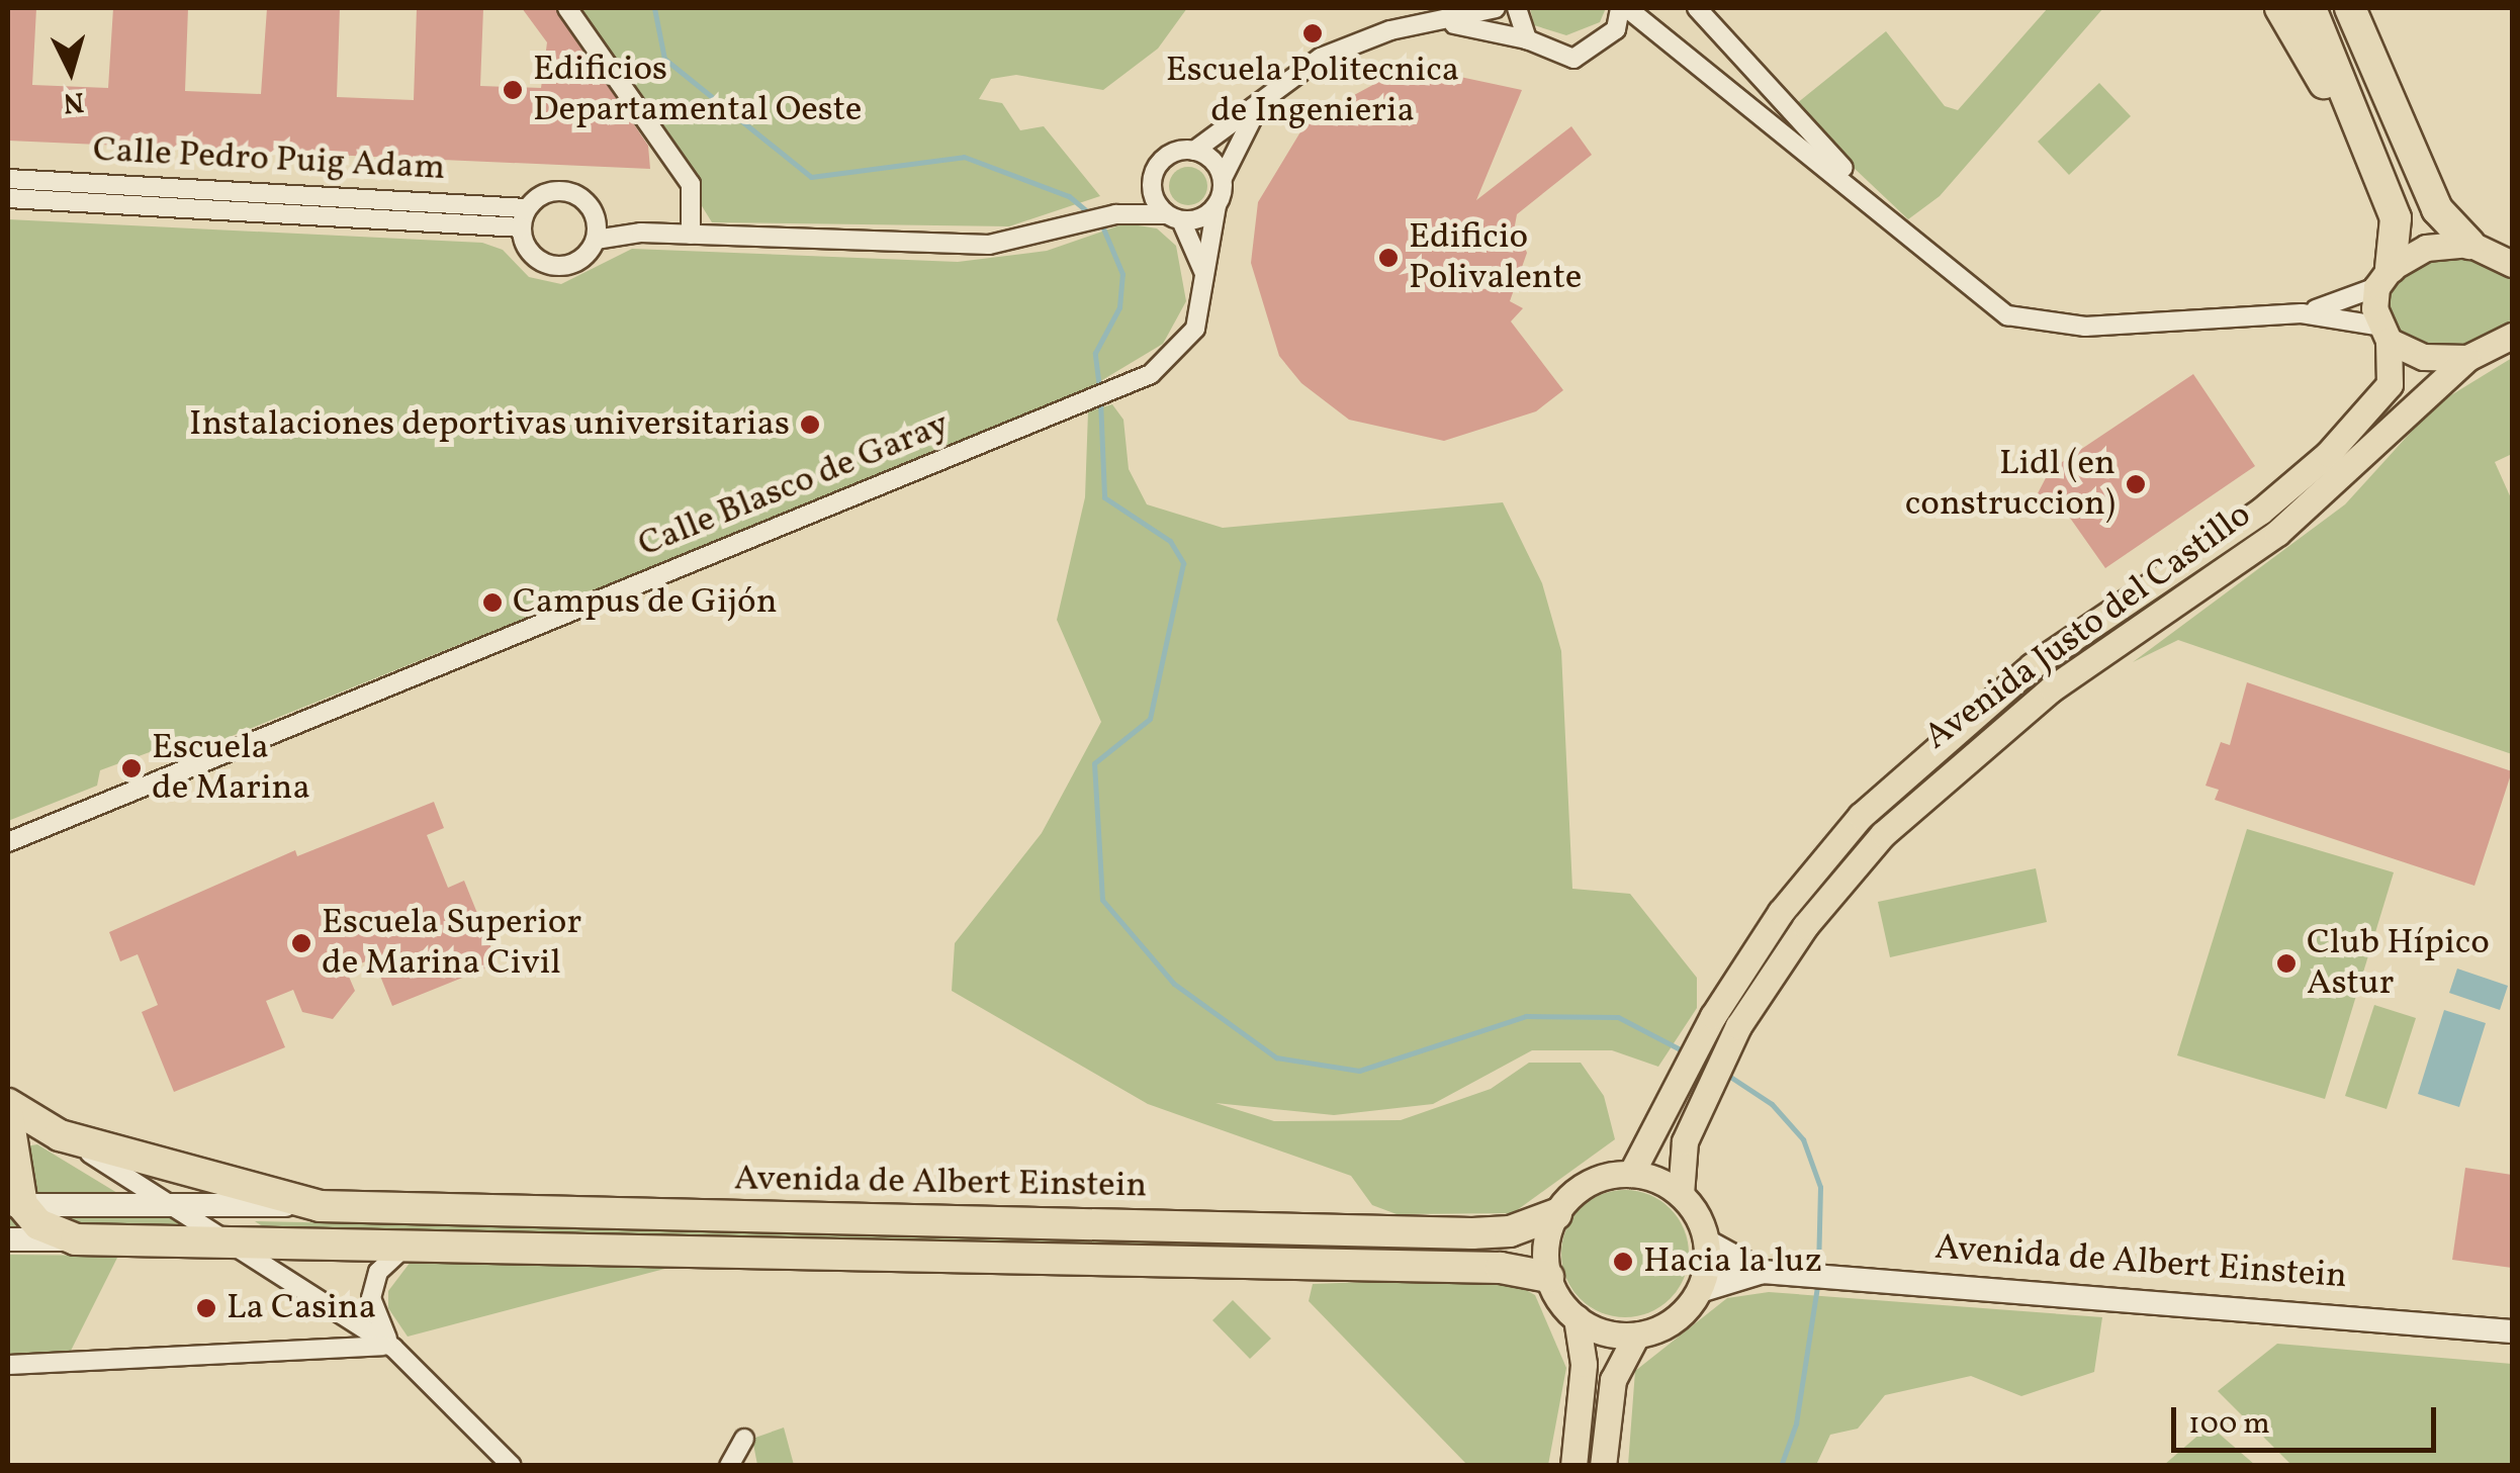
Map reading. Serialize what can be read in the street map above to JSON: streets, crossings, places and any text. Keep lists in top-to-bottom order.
{
  "streets": {
    "highway": ["Avenida de Albert Einstein"],
    "main road": ["Avenida Justo del Castillo"],
    "street": ["Calle Pedro Puig Adam", "Calle Blasco de Garay"]
  },
  "crossings": [
    ["Avenida Justo del Castillo", "Avenida de Albert Einstein"]
  ],
  "places": [
    "Escuela Politecnica de Ingenieria",
    "Edificios Departamental Oeste",
    "Edificio Polivalente",
    "Instalaciones deportivas universitarias",
    "Lidl (en construccion)",
    "Campus de Gijón",
    "Escuela de Marina",
    "Escuela Superior de Marina Civil",
    "Club Hípico Astur",
    "Hacia la luz",
    "La Casina"
  ],
  "scale_bar": "100 m",
  "north": "bottom"
}
